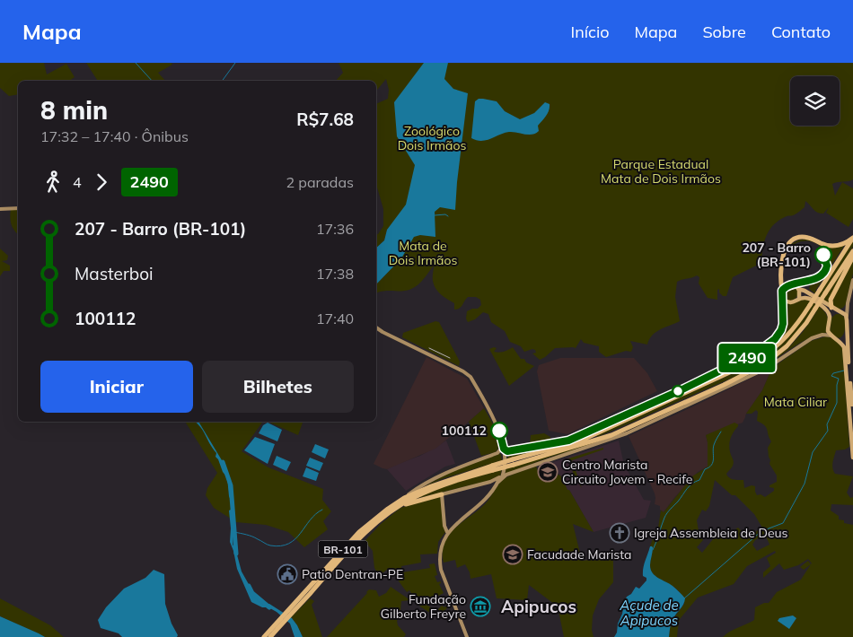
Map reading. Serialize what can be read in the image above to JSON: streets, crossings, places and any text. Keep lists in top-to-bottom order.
{
  "streets": {
    "highway": ["BR-101"]
  },
  "districts": ["Apipucos"],
  "water": ["Açude de Apipucos"],
  "parks": [
    "Zoológico Dois Irmãos",
    "Parque Estadual Mata de Dois Irmãos",
    "Mata de Dois Irmãos",
    "Mata Ciliar"
  ],
  "places": {
    "other": ["207 - Barro (BR-101)", "100112"],
    "school or university": ["Centro Marista Circuito Jovem - Recife", "Facudade Marista"],
    "church": ["Igreja Assembleia de Deus"],
    "public building": ["Patio Dentran-PE"],
    "museum": ["Fundação Gilberto Freyre"]
  },
  "lines": ["bus line 2490"],
  "page": {
    "header": "Mapa",
    "nav": [
      "Início",
      "Mapa",
      "Sobre",
      "Contato"
    ],
    "on_map": "2490",
    "heading": ["8 min", "17:32 – 17:40 · Ônibus", "R$7.68"],
    "legs": ["4", "2490", "2 paradas"],
    "list": [
      {
        "name": "207 - Barro (BR-101)",
        "value": "17:36"
      },
      {
        "name": "Masterboi",
        "value": "17:38"
      },
      {
        "name": "100112",
        "value": "17:40"
      }
    ],
    "buttons": ["Iniciar", "Bilhetes"]
  }
}
